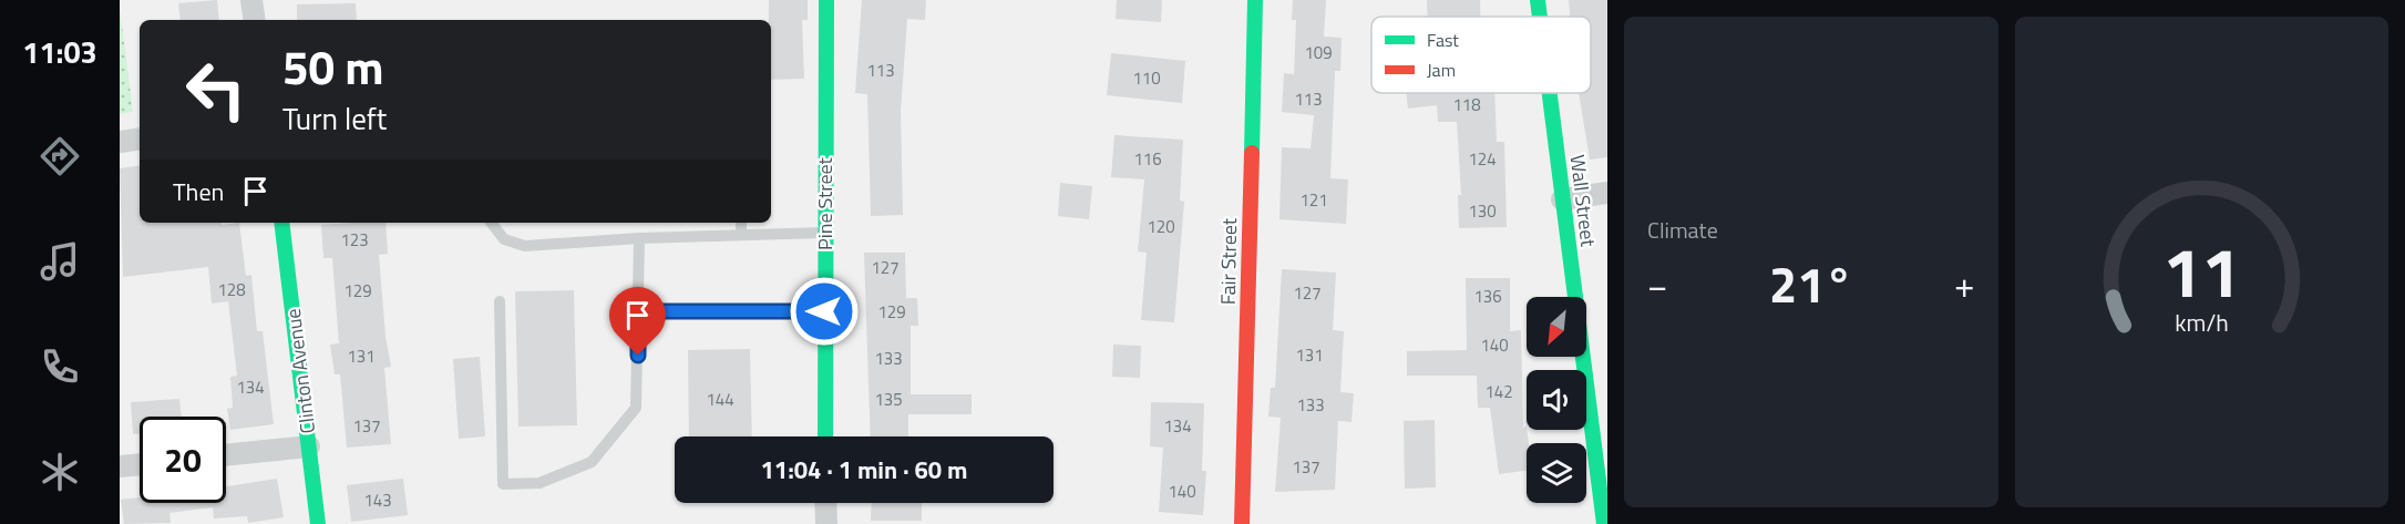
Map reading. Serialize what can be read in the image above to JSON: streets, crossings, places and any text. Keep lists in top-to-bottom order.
{
  "streets": {
    "street": [
      "Wall Street",
      "Pine Street",
      "Fair Street",
      "Clinton Avenue"
    ]
  },
  "house_numbers": [
    "109",
    "113",
    "110",
    "113",
    "118",
    "116",
    "124",
    "121",
    "130",
    "120",
    "123",
    "127",
    "128",
    "129",
    "127",
    "136",
    "129",
    "140",
    "131",
    "131",
    "133",
    "134",
    "142",
    "144",
    "135",
    "133",
    "137",
    "134",
    "137",
    "140",
    "143"
  ],
  "legend": ["Fast", "Jam"],
  "north": "bottom left",
  "page": {
    "tabs": "11:03",
    "tile": "Climate",
    "turn": ["50 m", "Turn left"],
    "then": "Then",
    "heat": ["−", "21°", "+"],
    "limit": "20",
    "trip": "11:04 · 1 min · 60 m",
    "gauge": ["11", "km/h"]
  }
}
